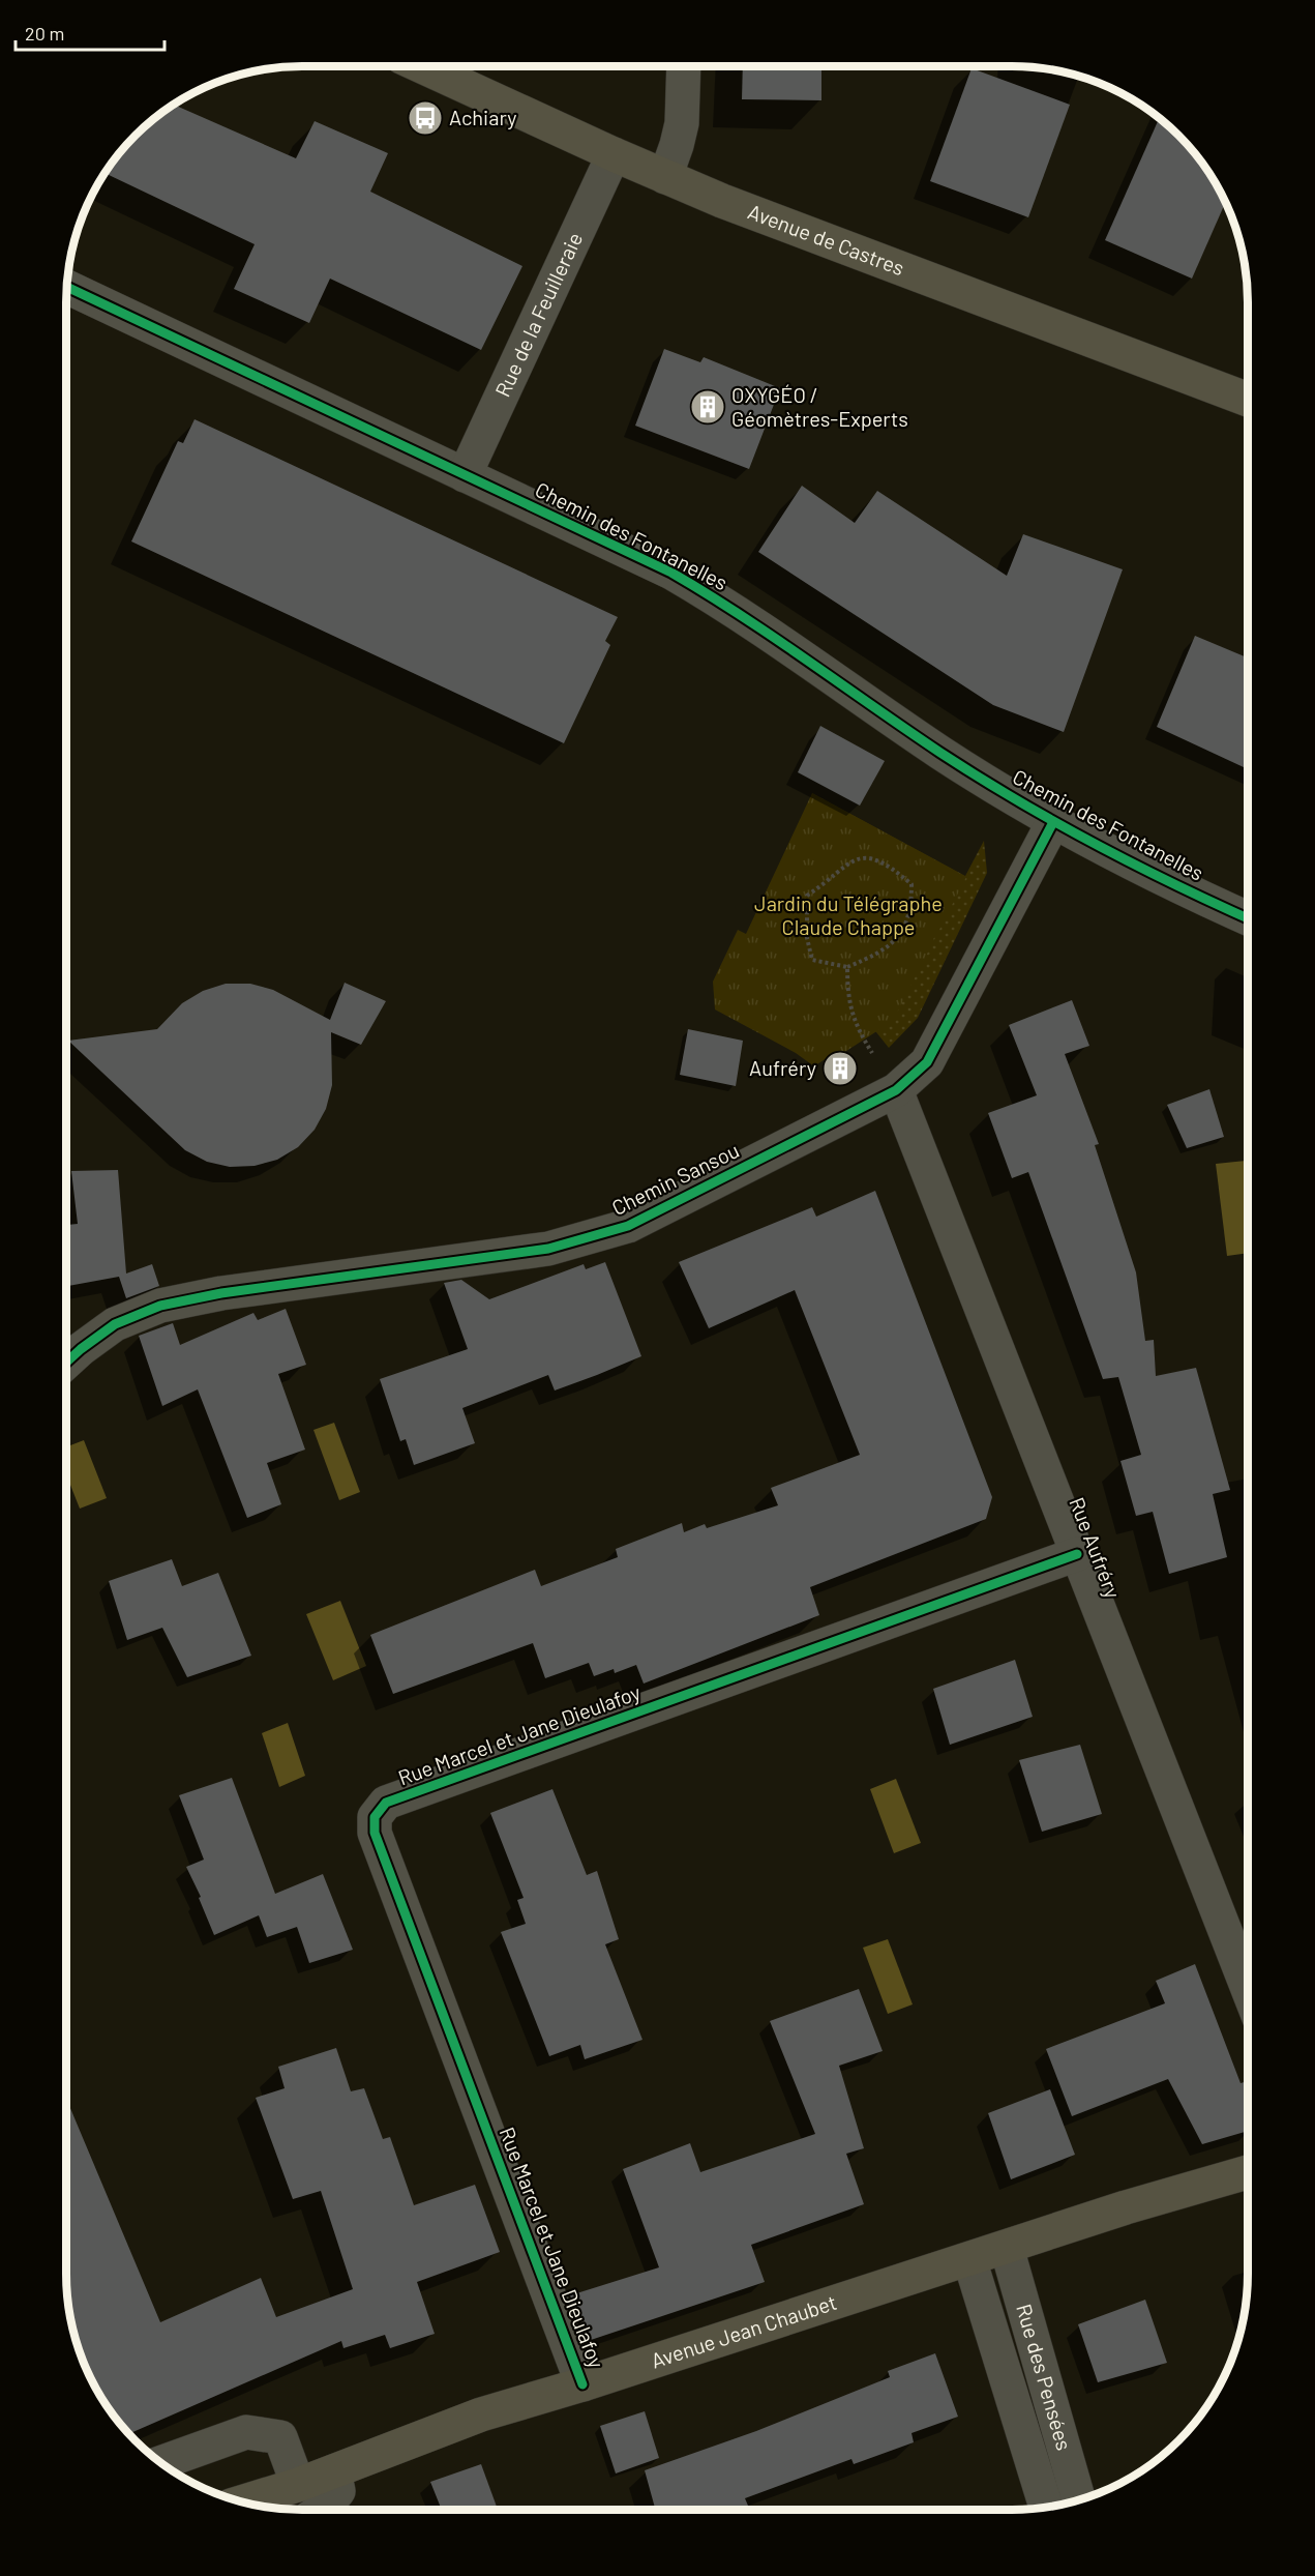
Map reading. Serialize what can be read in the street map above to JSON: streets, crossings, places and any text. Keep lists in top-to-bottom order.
{
  "streets": {
    "main road": ["Avenue de Castres", "Avenue Jean Chaubet"],
    "street": [
      "Rue de la Feuilleraie",
      "Chemin des Fontanelles",
      "Chemin Sansou",
      "Rue Aufréry",
      "Rue Marcel et Jane Dieulafoy",
      "Rue des Pensées"
    ]
  },
  "crossings": [
    ["Avenue de Castres", "Rue de la Feuilleraie"],
    ["Rue de la Feuilleraie", "Chemin des Fontanelles"],
    ["Chemin des Fontanelles", "Chemin Sansou"],
    ["Chemin Sansou", "Rue Aufréry"],
    ["Rue Aufréry", "Rue Marcel et Jane Dieulafoy"],
    ["Rue Marcel et Jane Dieulafoy", "Avenue Jean Chaubet"],
    ["Avenue Jean Chaubet", "Rue des Pensées"]
  ],
  "parks": ["Jardin du Télégraphe Claude Chappe"],
  "places": {
    "bus stop": ["Achiary"],
    "building": ["OXYGÉO / Géomètres-Experts", "Aufréry"]
  },
  "scale_bar": "20 m"
}
